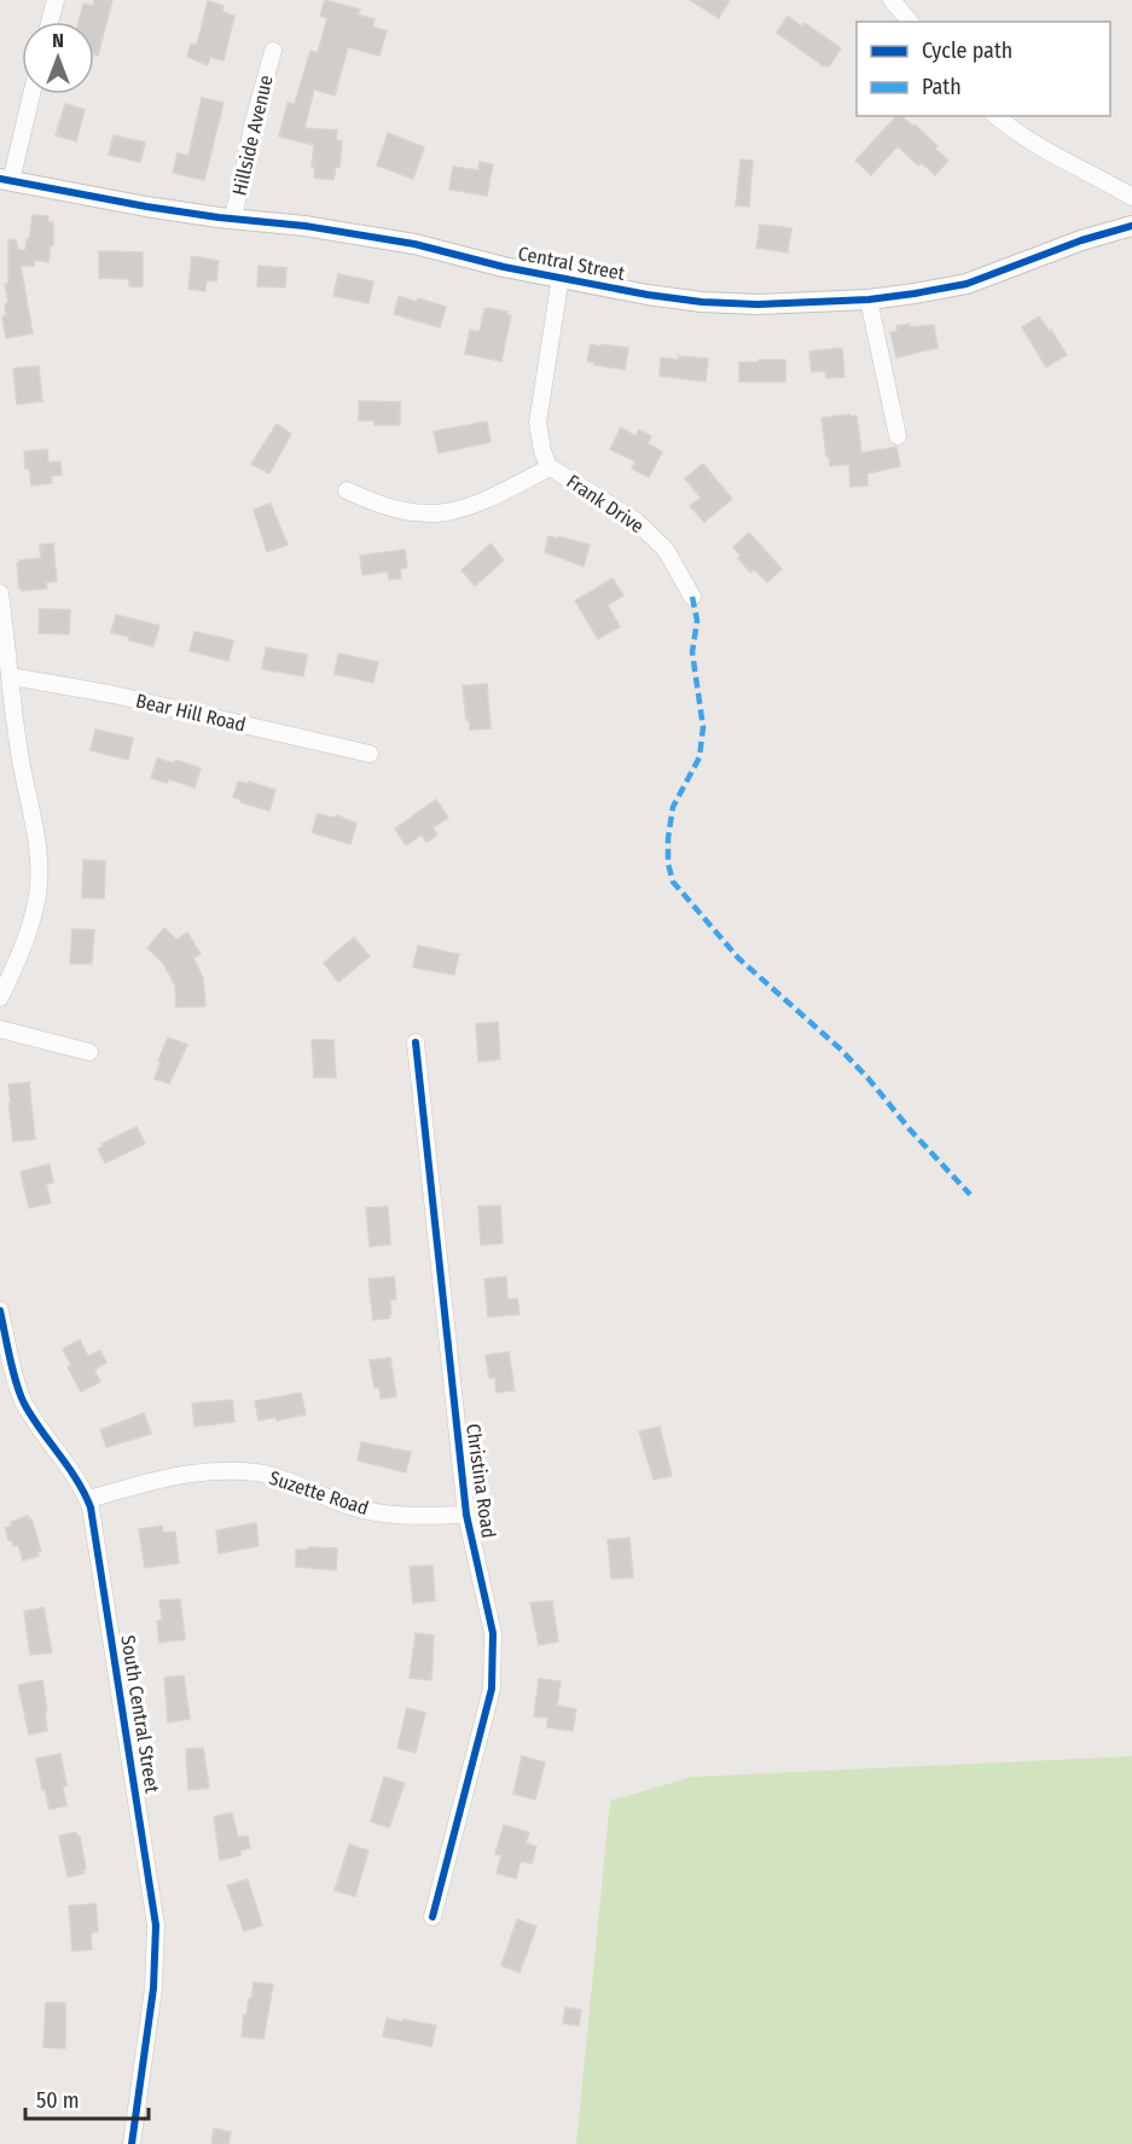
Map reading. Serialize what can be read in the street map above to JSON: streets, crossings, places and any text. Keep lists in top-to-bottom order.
{
  "streets": {
    "street": [
      "Hillside Avenue",
      "Central Street",
      "Frank Drive",
      "Bear Hill Road",
      "Christina Road",
      "Suzette Road",
      "South Central Street"
    ]
  },
  "crossings": [
    ["Hillside Avenue", "Central Street"],
    ["Central Street", "Frank Drive"],
    ["Christina Road", "Suzette Road"],
    ["Suzette Road", "South Central Street"]
  ],
  "legend": ["Cycle path", "Path"],
  "scale_bar": "50 m",
  "north": "top"
}
